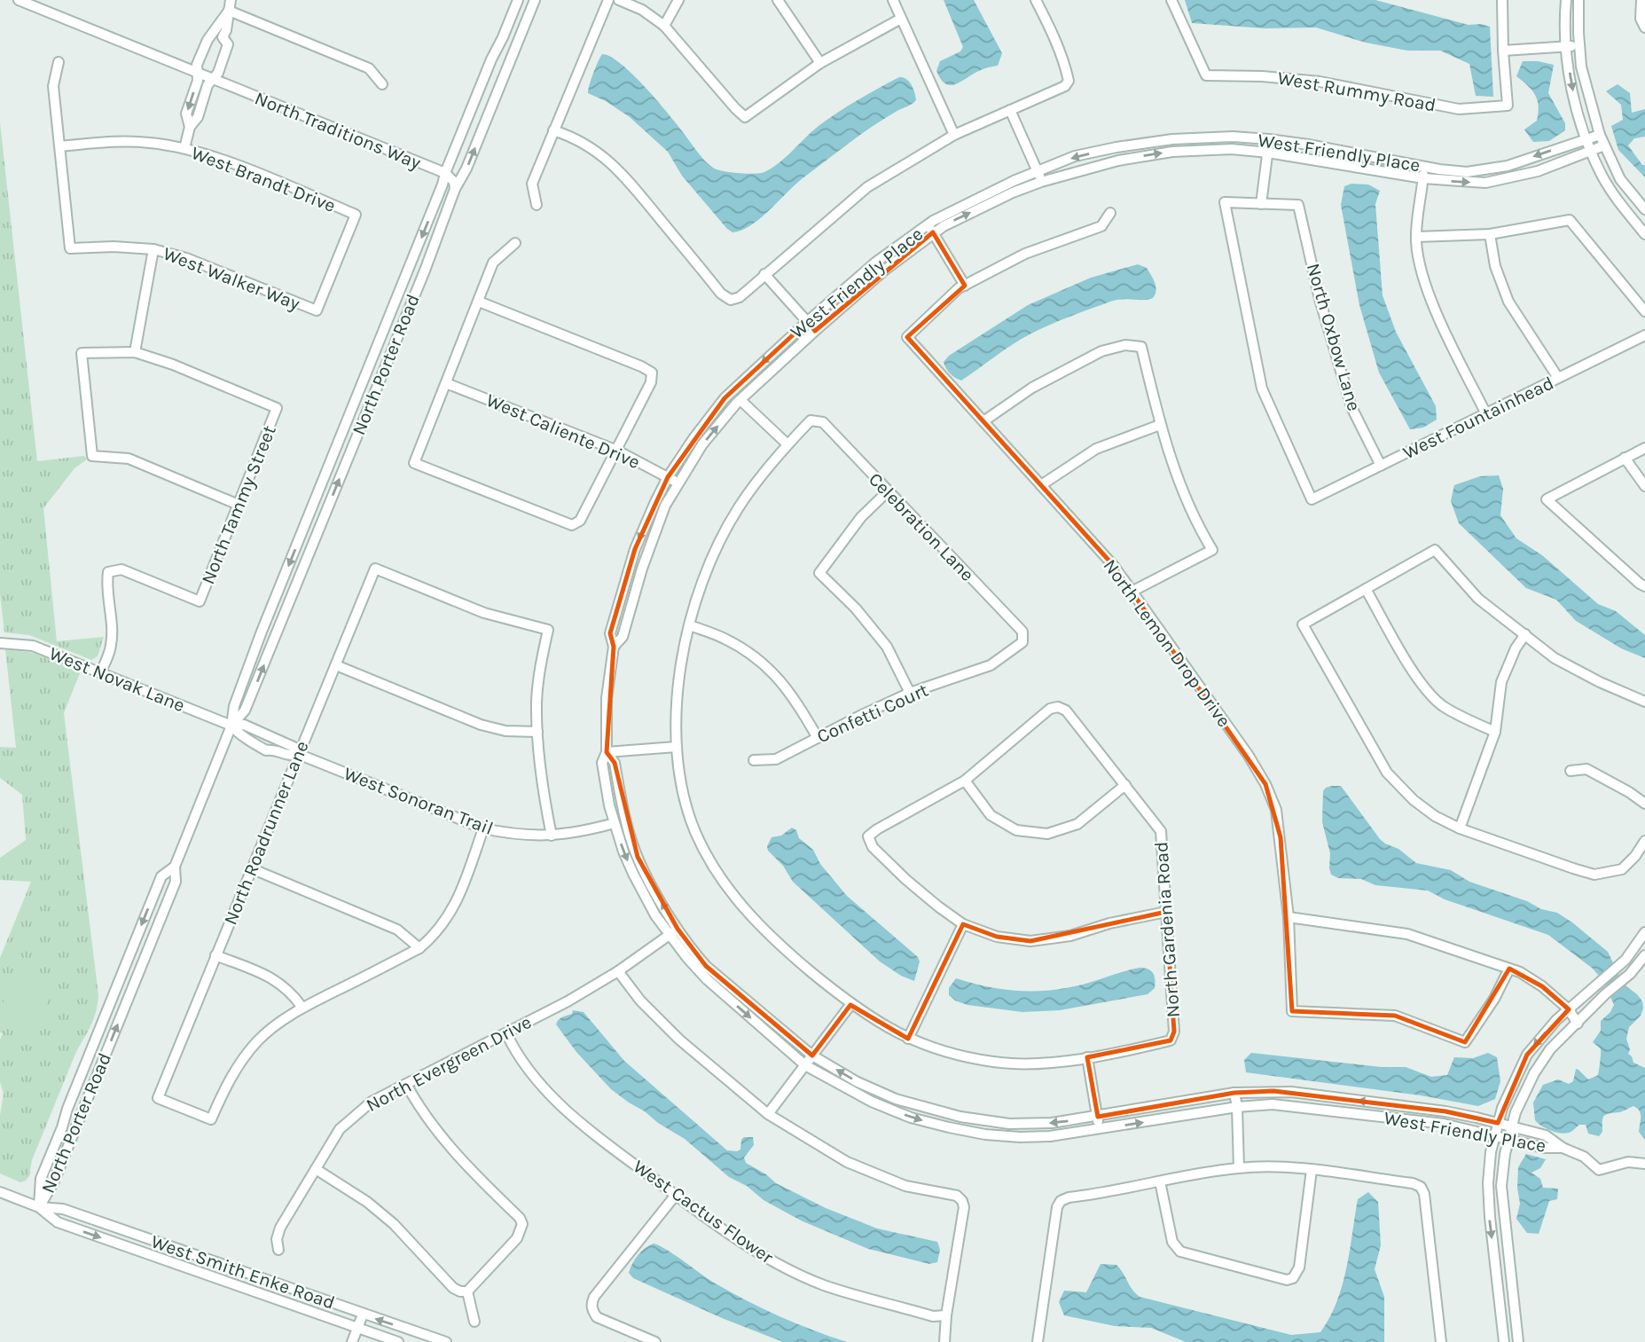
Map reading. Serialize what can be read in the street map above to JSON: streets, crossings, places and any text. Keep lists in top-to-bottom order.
{
  "streets": {
    "street": [
      "West Rummy Road",
      "North Traditions Way",
      "West Friendly Place",
      "West Brandt Drive",
      "West Walker Way",
      "North Oxbow Lane",
      "North Porter Road",
      "West Fountainhead",
      "West Caliente Drive",
      "North Tammy Street",
      "Celebration Lane",
      "North Lemon Drop Drive",
      "West Novak Lane",
      "Confetti Court",
      "West Sonoran Trail",
      "North Roadrunner Lane",
      "North Gardenia Road",
      "North Evergreen Drive",
      "West Cactus Flower",
      "West Smith Enke Road"
    ]
  },
  "crossings": [
    ["North Traditions Way", "North Porter Road"],
    ["West Friendly Place", "West Caliente Drive"],
    ["West Friendly Place", "West Sonoran Trail"],
    ["West Friendly Place", "North Evergreen Drive"],
    ["West Brandt Drive", "West Walker Way"],
    ["North Oxbow Lane", "West Fountainhead"],
    ["North Porter Road", "West Novak Lane"],
    ["North Porter Road", "West Sonoran Trail"],
    ["North Porter Road", "West Smith Enke Road"],
    ["North Tammy Street", "West Novak Lane"],
    ["Celebration Lane", "Confetti Court"],
    ["West Novak Lane", "West Sonoran Trail"],
    ["West Sonoran Trail", "North Roadrunner Lane"],
    ["North Evergreen Drive", "West Cactus Flower"]
  ]
}
